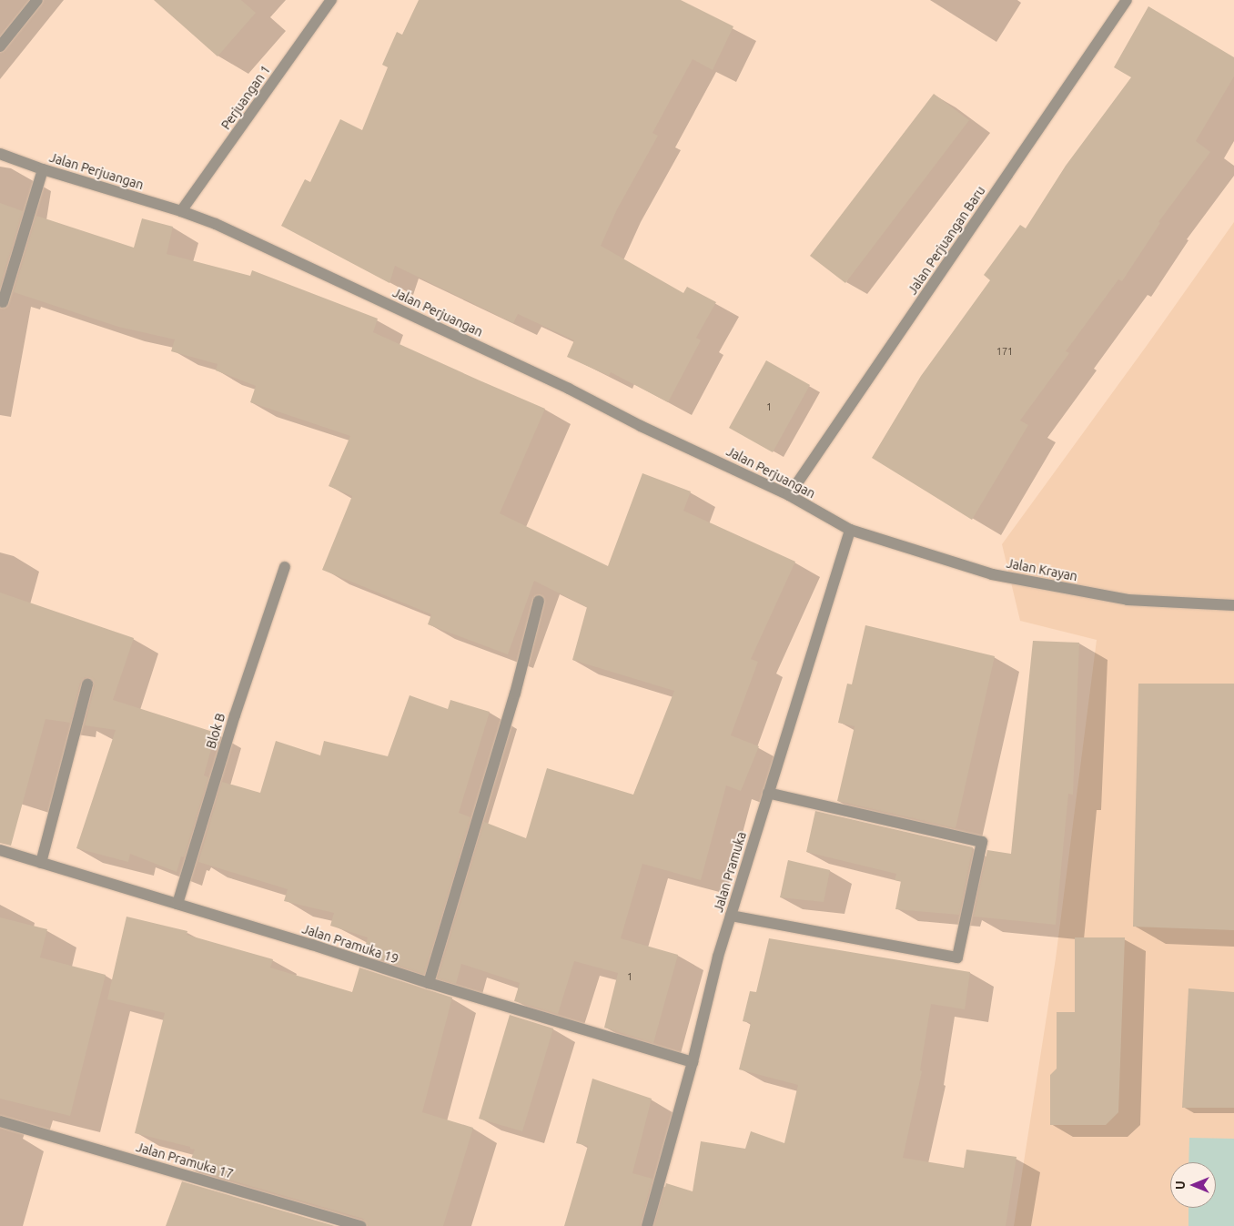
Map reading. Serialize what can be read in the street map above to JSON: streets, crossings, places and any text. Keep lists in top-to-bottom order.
{
  "streets": {
    "street": [
      "Perjuangan 1",
      "Jalan Perjuangan",
      "Jalan Perjuangan Baru",
      "Jalan Krayan",
      "Blok B",
      "Jalan Pramuka",
      "Jalan Pramuka 19",
      "Jalan Pramuka 17"
    ]
  },
  "crossings": [
    ["Perjuangan 1", "Jalan Perjuangan"],
    ["Jalan Perjuangan", "Jalan Perjuangan Baru"],
    ["Jalan Perjuangan", "Jalan Krayan"],
    ["Jalan Perjuangan", "Jalan Pramuka"],
    ["Jalan Krayan", "Jalan Pramuka"],
    ["Blok B", "Jalan Pramuka 19"],
    ["Jalan Pramuka", "Jalan Pramuka 19"]
  ],
  "house_numbers": ["171", "1", "1"],
  "north": "left"
}
